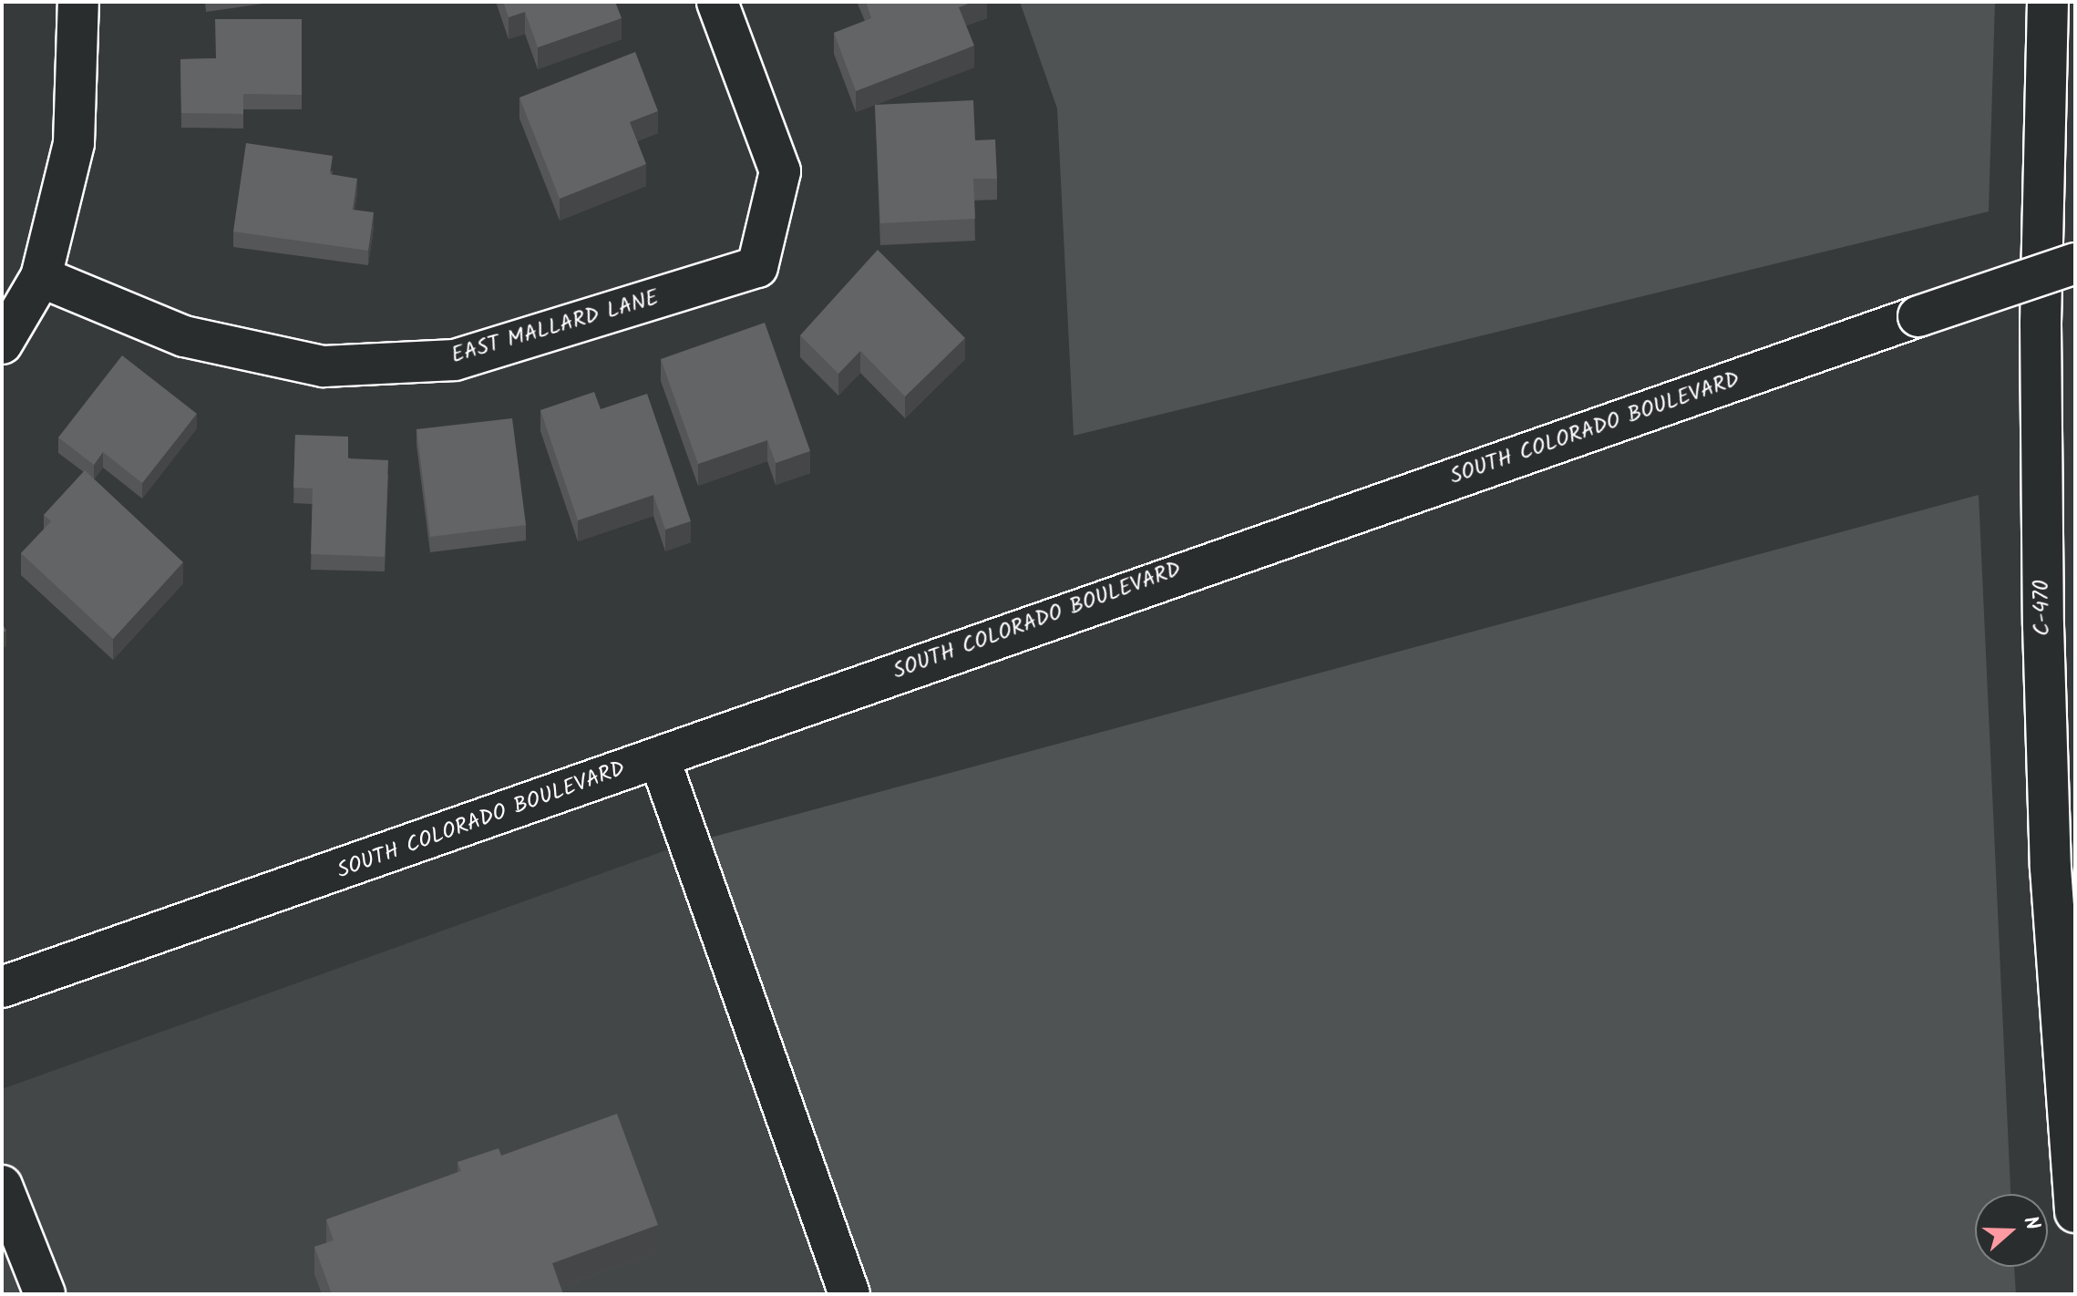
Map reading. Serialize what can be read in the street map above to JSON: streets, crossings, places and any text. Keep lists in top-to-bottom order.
{
  "streets": {
    "main road": ["EAST MALLARD LANE", "SOUTH COLORADO BOULEVARD", "C-470"]
  },
  "north": "right"
}
